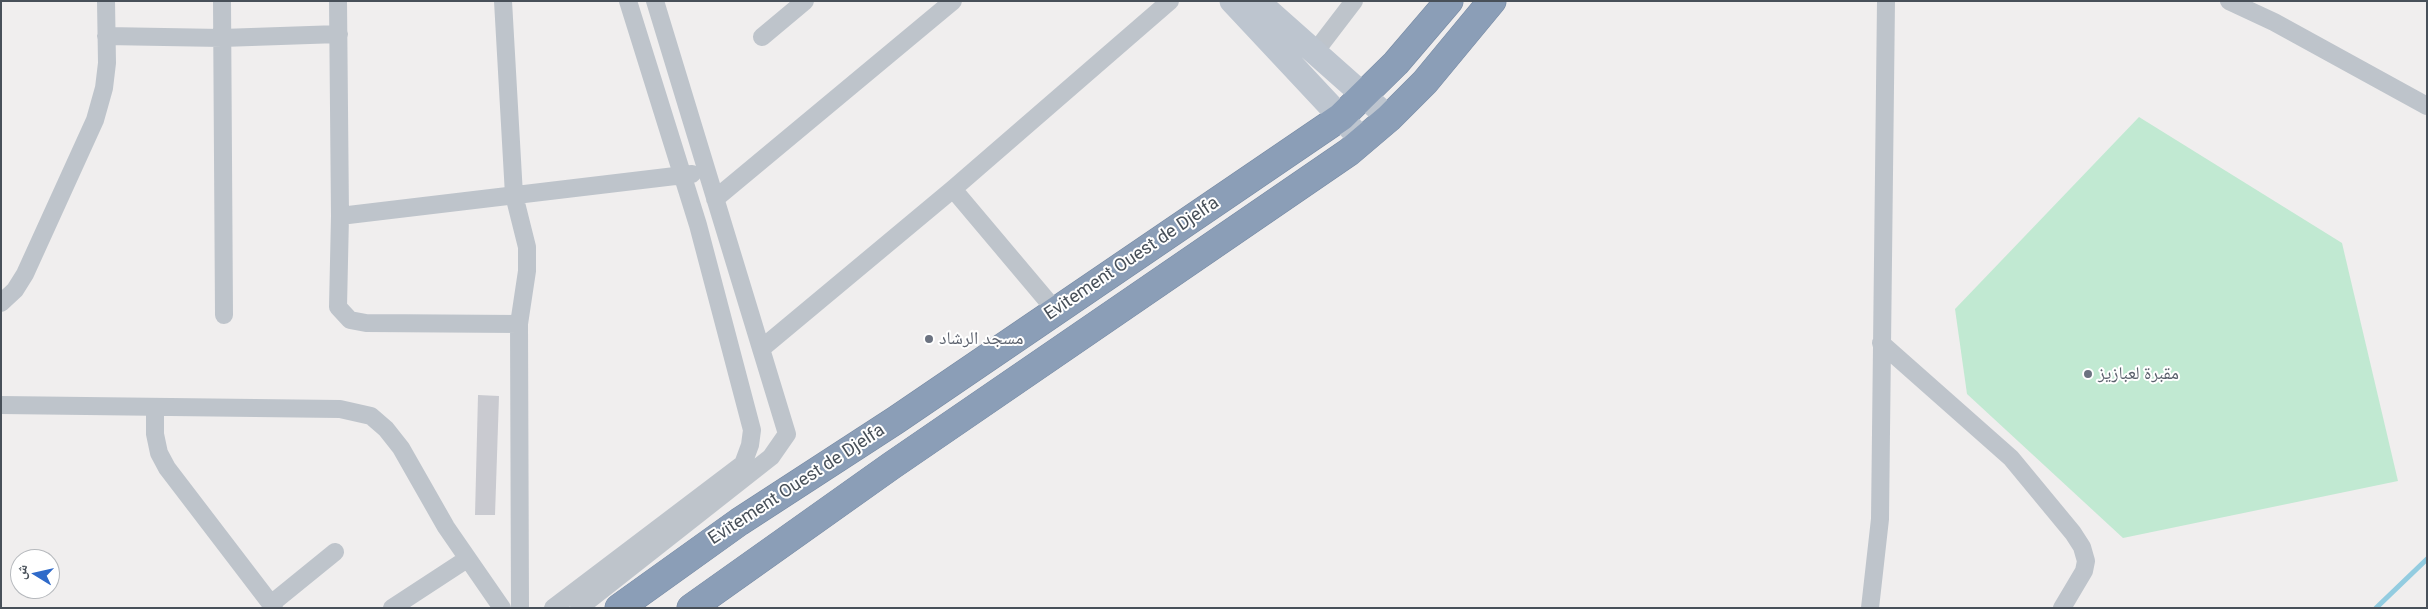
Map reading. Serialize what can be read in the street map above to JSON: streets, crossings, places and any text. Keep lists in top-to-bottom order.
{
  "streets": {
    "highway": ["Evitement Ouest de Djelfa"]
  },
  "places": ["مسجد الرشاد", "مقبرة لعبازيز"],
  "north": "left"
}
